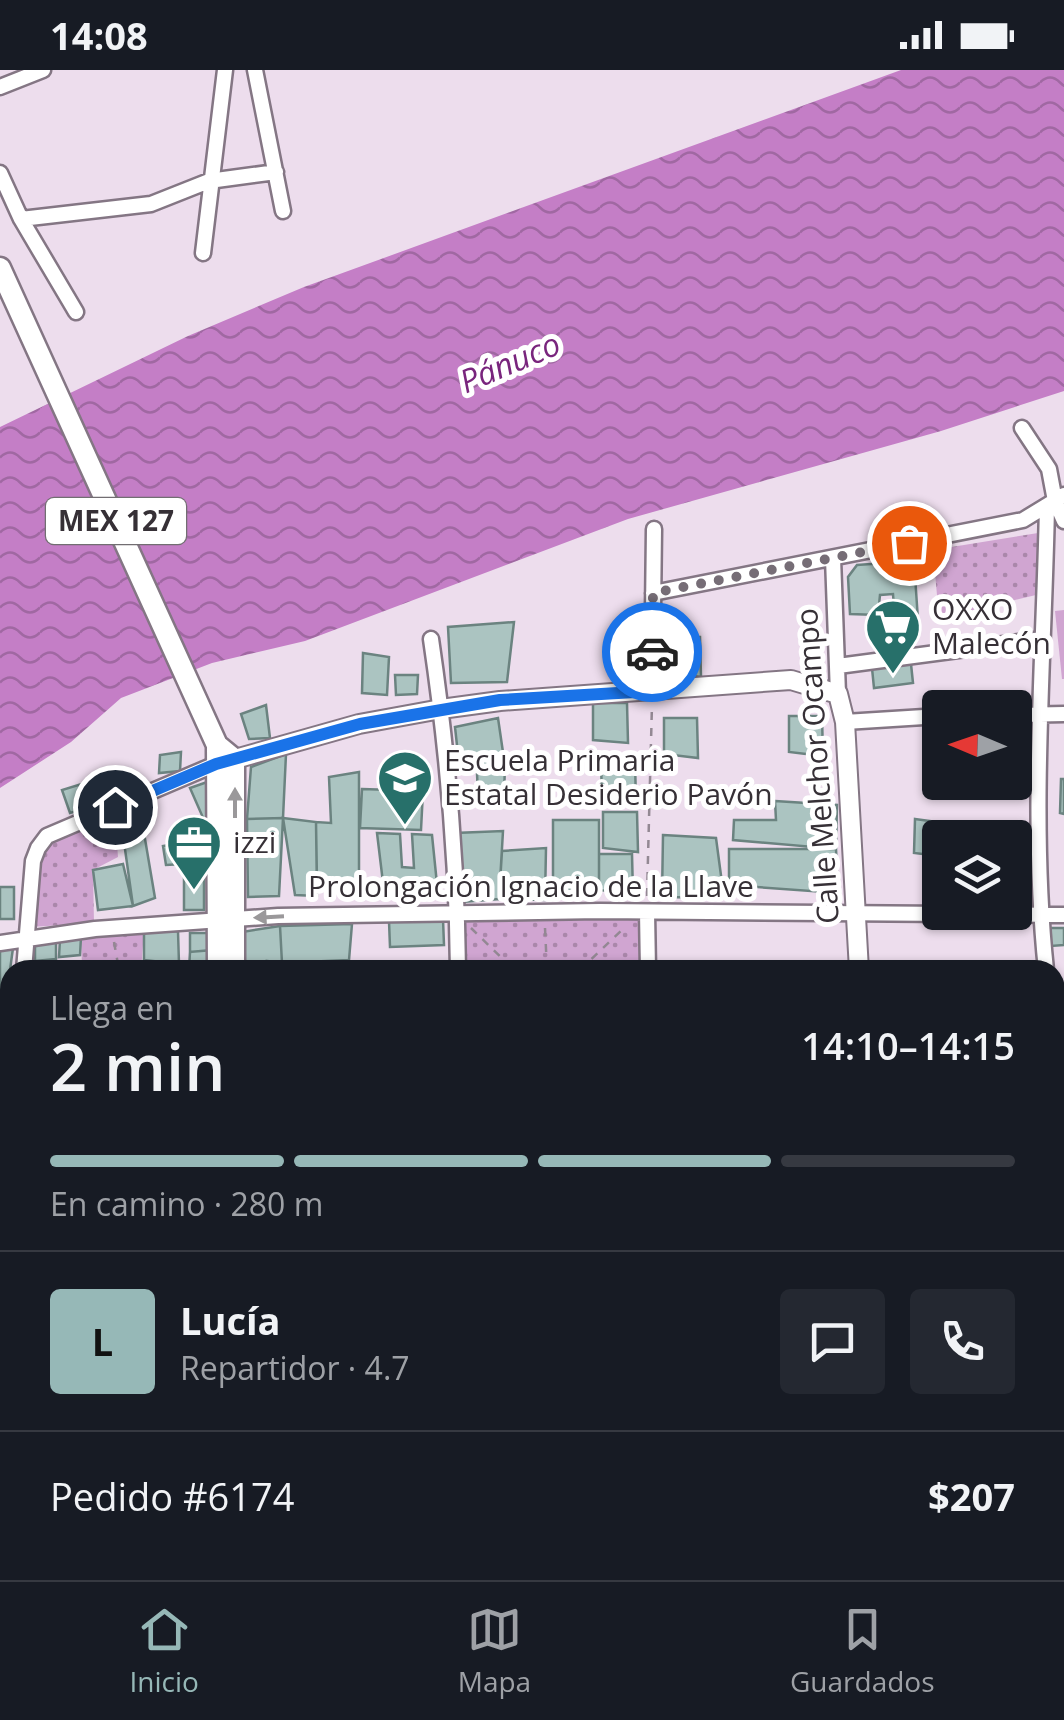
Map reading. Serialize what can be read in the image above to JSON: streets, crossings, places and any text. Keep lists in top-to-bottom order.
{
  "streets": {
    "main road": ["MEX 127"],
    "street": ["Calle Melchor Ocampo", "Prolongación Ignacio de la Llave"]
  },
  "crossings": [
    ["MEX 127", "Prolongación Ignacio de la Llave"],
    ["Calle Melchor Ocampo", "Prolongación Ignacio de la Llave"]
  ],
  "water": ["Pánuco"],
  "places": {
    "supermarket": ["OXXO Malecón"],
    "school or university": ["Escuela Primaria Estatal Desiderio Pavón"],
    "office": ["izzi"]
  },
  "north": "left",
  "page": {
    "status": "14:08",
    "heading": ["2 min", "Llega en", "14:10–14:15"],
    "panel": [
      "Lucía",
      "Repartidor · 4.7",
      "Pedido #6174",
      "$207"
    ],
    "bar": "En camino · 280 m",
    "round": "L",
    "tabs": ["Inicio", "Mapa", "Guardados"]
  }
}
